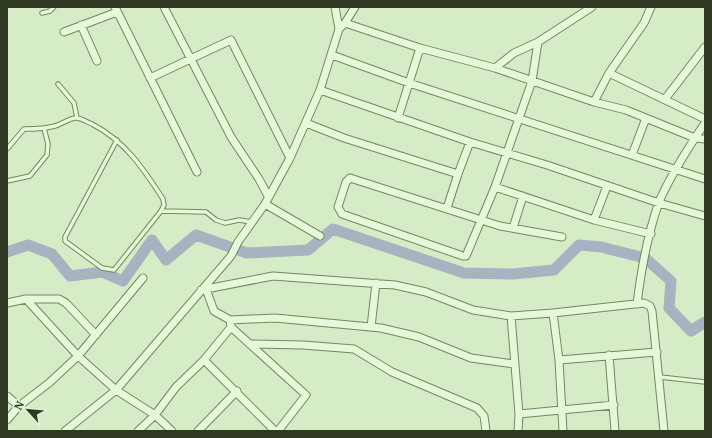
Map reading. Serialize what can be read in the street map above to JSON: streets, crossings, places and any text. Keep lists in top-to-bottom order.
{
  "north": "top left"
}
